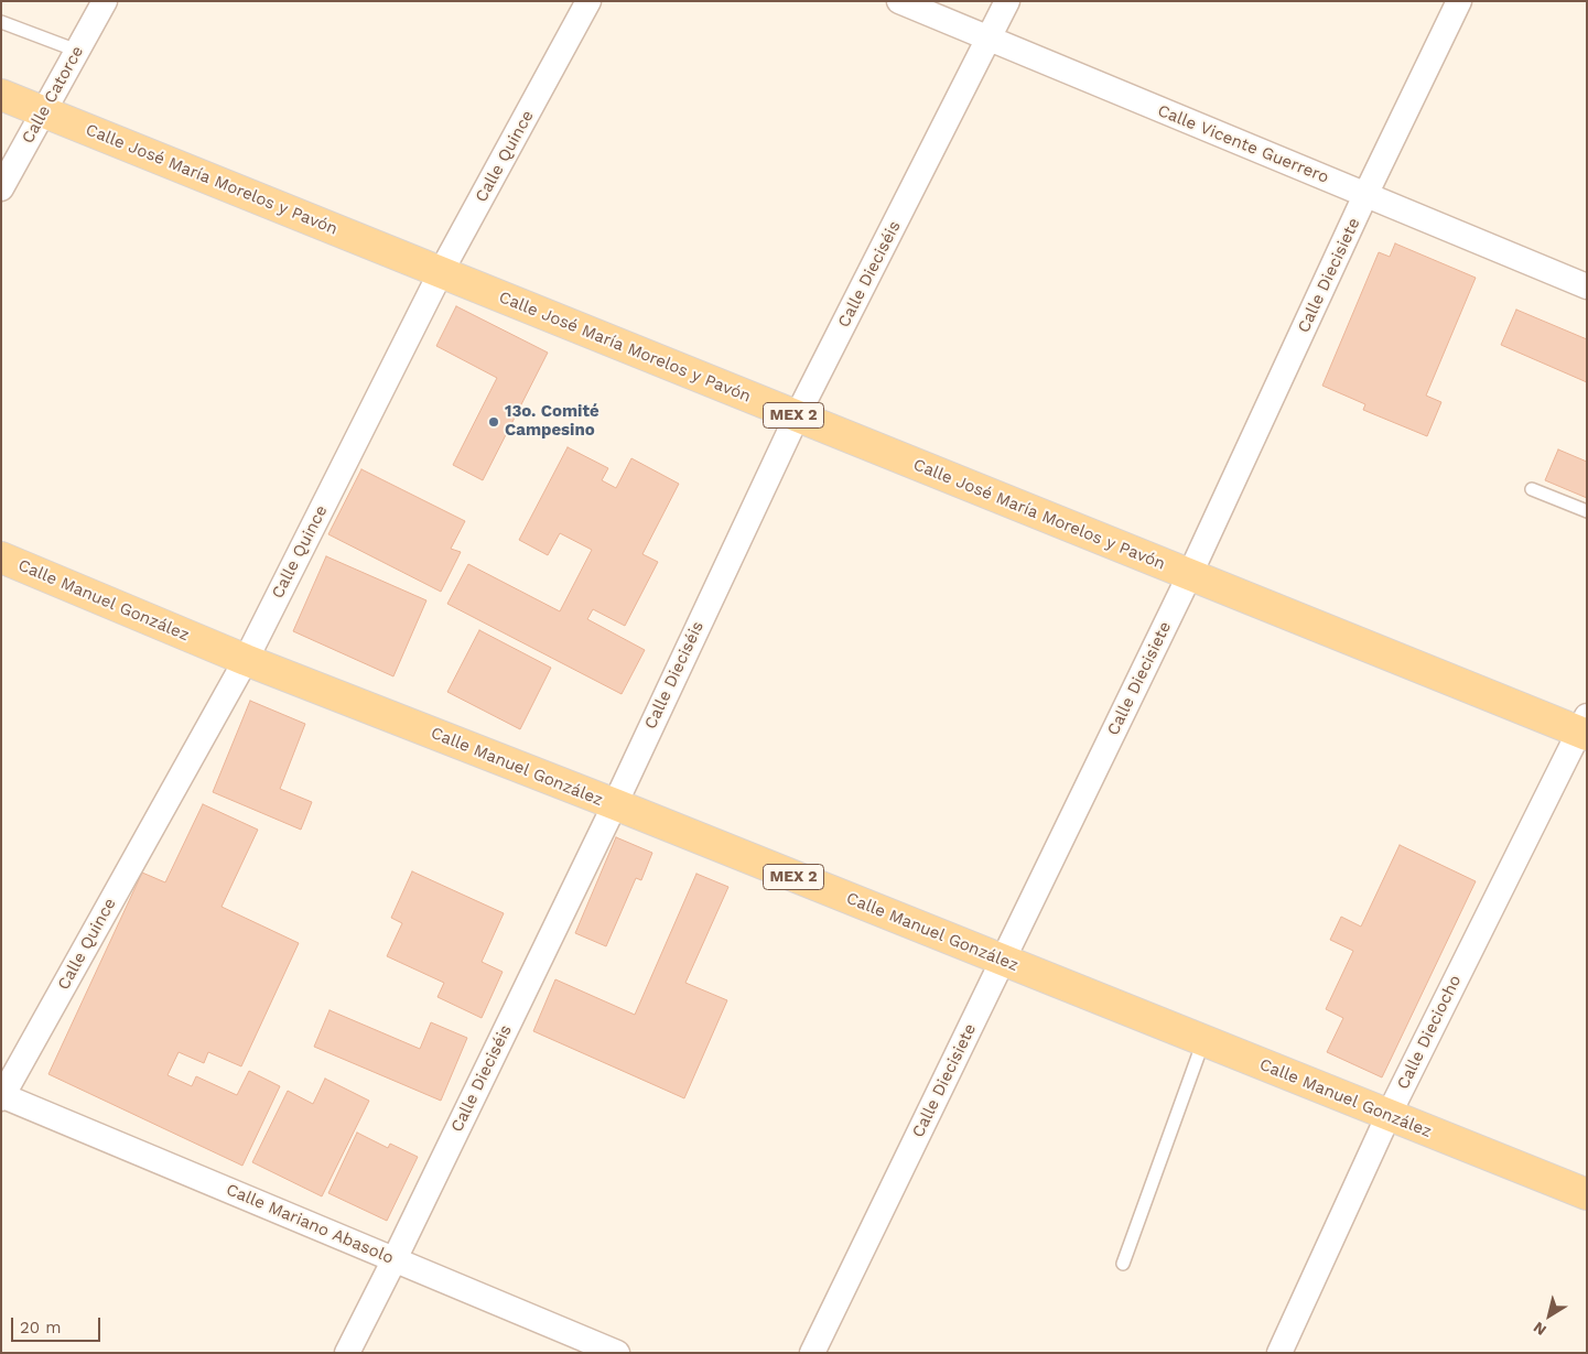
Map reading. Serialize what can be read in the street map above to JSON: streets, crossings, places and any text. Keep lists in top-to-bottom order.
{
  "streets": {
    "main road": ["Calle José María Morelos y Pavón", "MEX 2", "Calle Manuel González"],
    "street": [
      "Calle Catorce",
      "Calle Vicente Guerrero",
      "Calle Quince",
      "Calle Dieciséis",
      "Calle Diecisiete",
      "Calle Dieciocho",
      "Calle Mariano Abasolo"
    ]
  },
  "crossings": [
    ["Calle Catorce", "Calle José María Morelos y Pavón"],
    ["Calle Vicente Guerrero", "Calle Dieciséis"],
    ["Calle Vicente Guerrero", "Calle Diecisiete"],
    ["Calle Quince", "Calle José María Morelos y Pavón"],
    ["Calle Quince", "Calle Manuel González"],
    ["Calle Quince", "Calle Mariano Abasolo"],
    ["Calle José María Morelos y Pavón", "Calle Dieciséis"],
    ["Calle José María Morelos y Pavón", "Calle Diecisiete"],
    ["Calle José María Morelos y Pavón", "Calle Dieciocho"],
    ["Calle Dieciséis", "Calle Manuel González"],
    ["Calle Dieciséis", "Calle Mariano Abasolo"],
    ["Calle Diecisiete", "Calle Manuel González"],
    ["Calle Manuel González", "Calle Dieciocho"]
  ],
  "places": ["13o. Comité Campesino"],
  "scale_bar": "20 m",
  "north": "bottom left"
}
